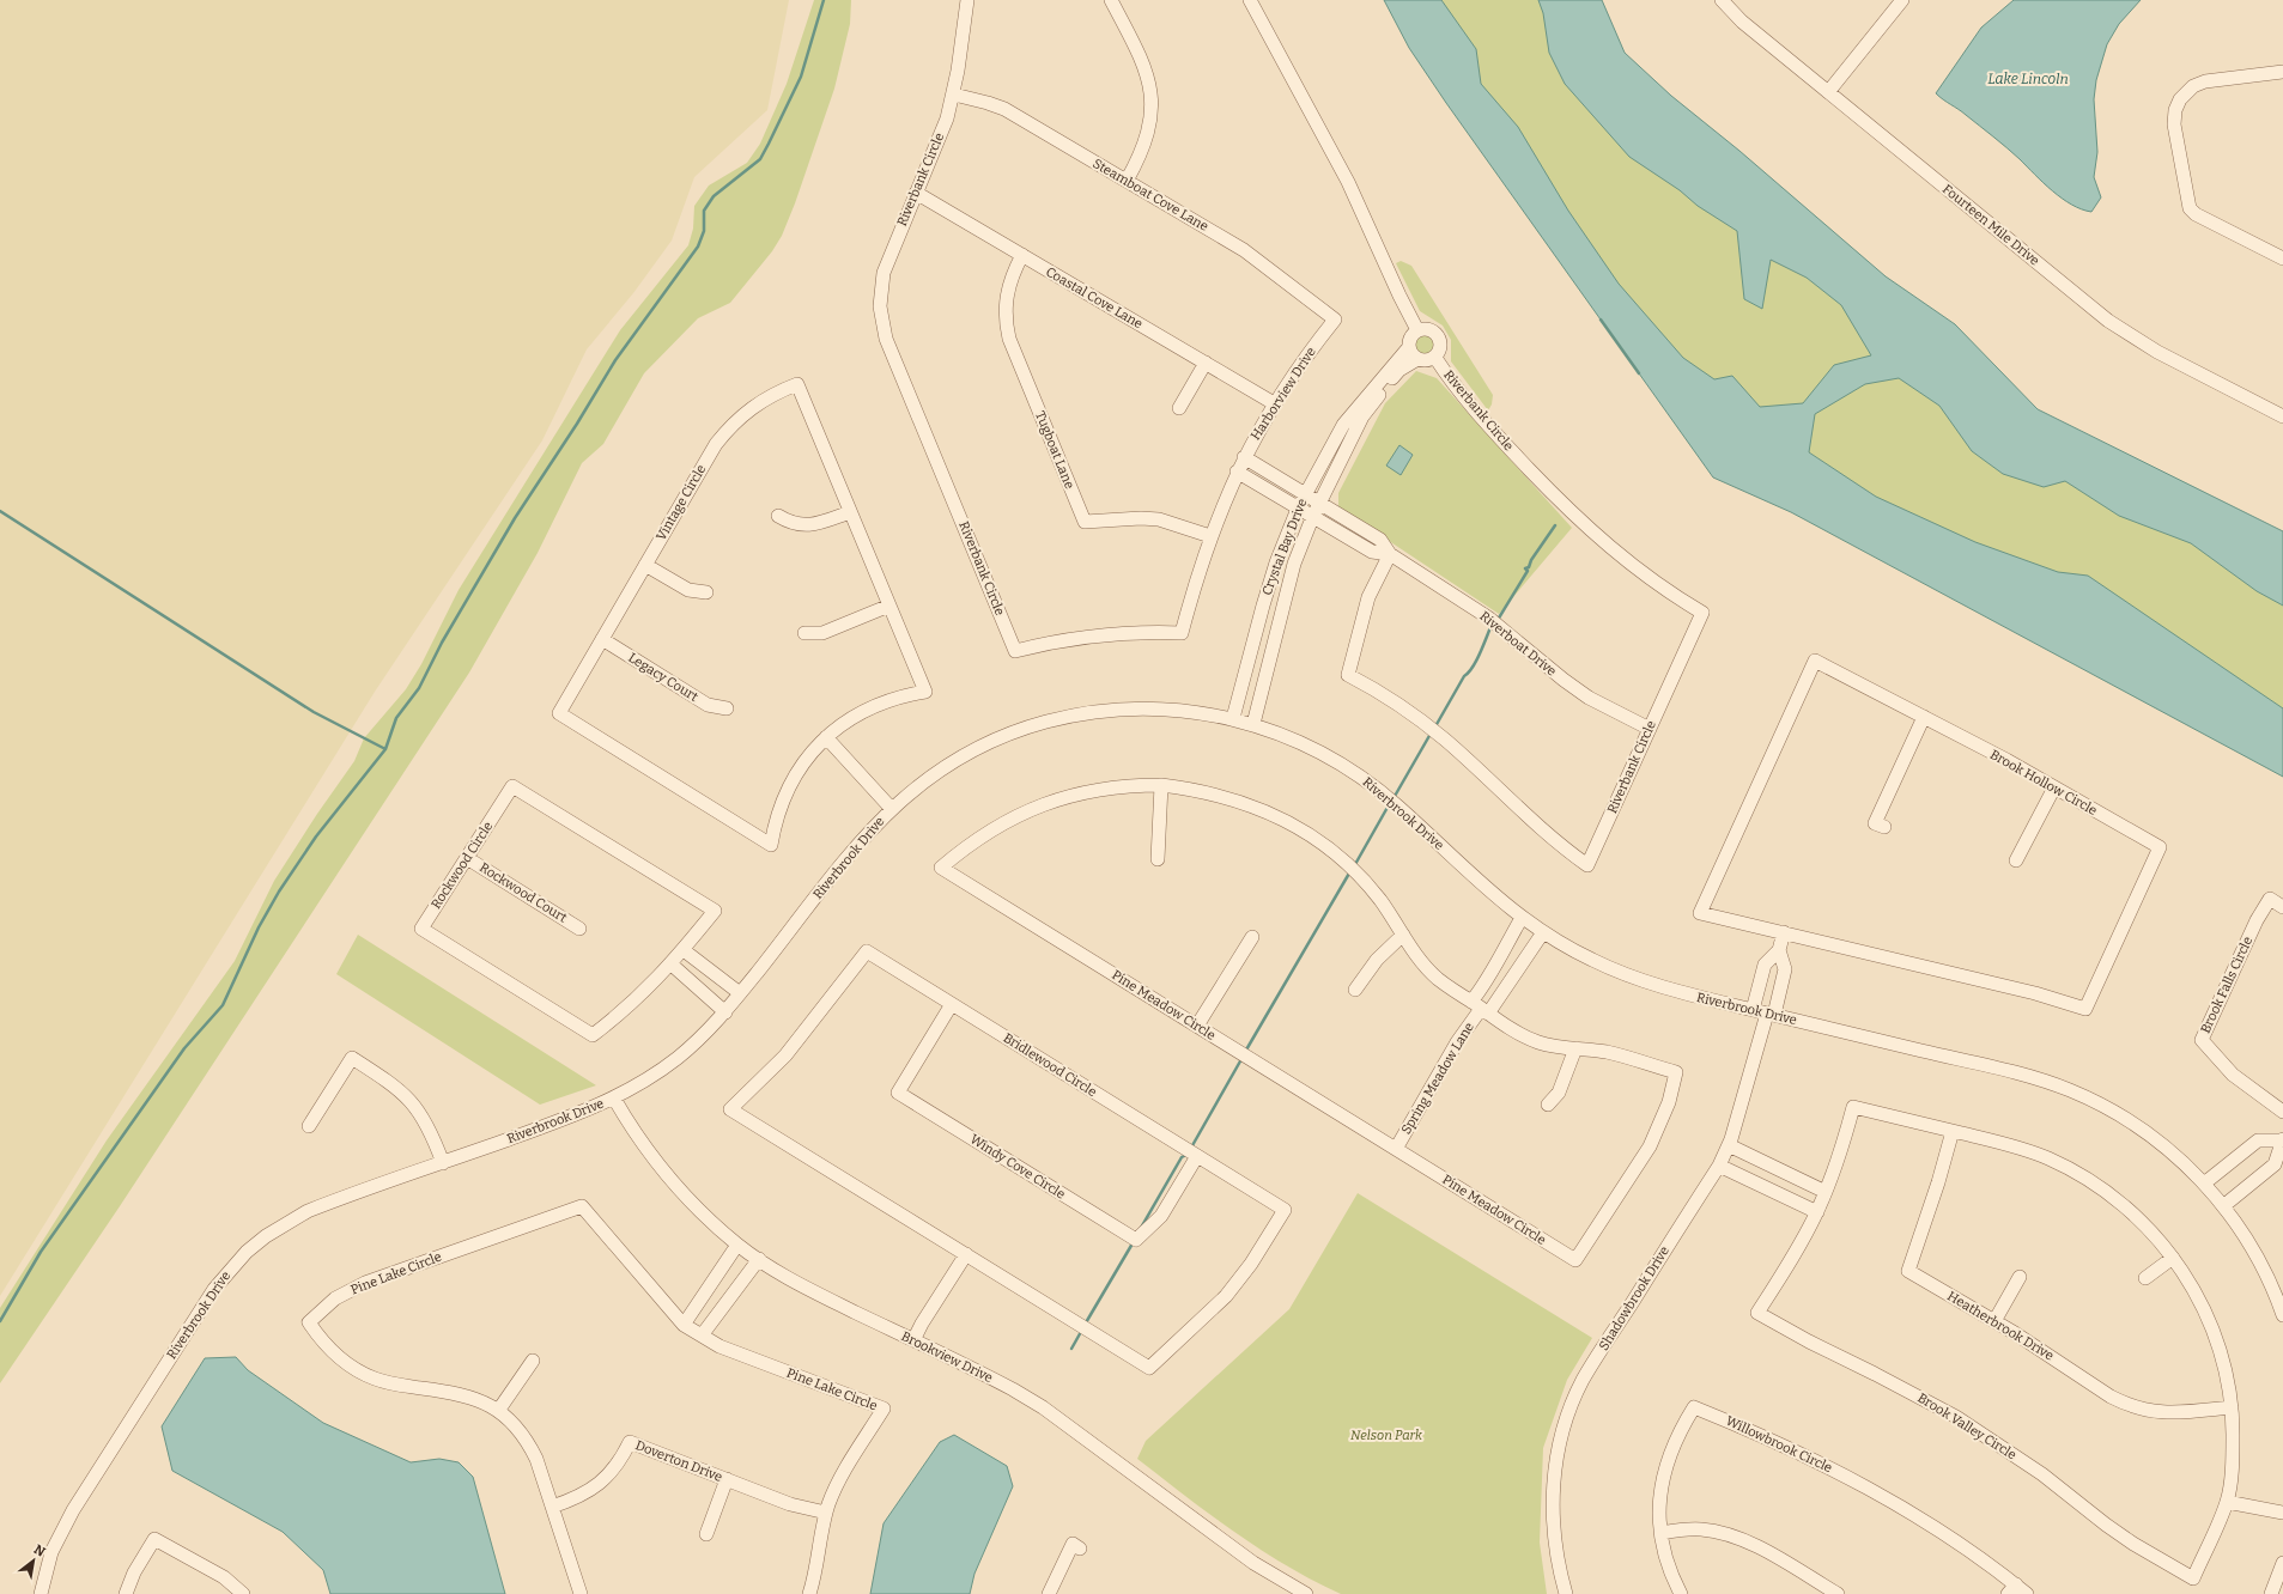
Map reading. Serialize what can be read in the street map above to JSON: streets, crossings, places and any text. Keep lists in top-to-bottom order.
{
  "streets": {
    "street": [
      "Riverbank Circle",
      "Steamboat Cove Lane",
      "Fourteen Mile Drive",
      "Coastal Cove Lane",
      "Harborview Drive",
      "Tugboat Lane",
      "Vintage Circle",
      "Crystal Bay Drive",
      "Riverboat Drive",
      "Legacy Court",
      "Brook Hollow Circle",
      "Riverbrook Drive",
      "Rockwood Circle",
      "Rockwood Court",
      "Brook Falls Circle",
      "Pine Meadow Circle",
      "Bridlewood Circle",
      "Spring Meadow Lane",
      "Windy Cove Circle",
      "Pine Lake Circle",
      "Shadowbrook Drive",
      "Heatherbrook Drive",
      "Brookview Drive",
      "Brook Valley Circle",
      "Willowbrook Circle",
      "Doverton Drive"
    ]
  },
  "crossings": [
    ["Riverbank Circle", "Steamboat Cove Lane"],
    ["Riverbank Circle", "Coastal Cove Lane"],
    ["Riverbank Circle", "Harborview Drive"],
    ["Riverbank Circle", "Tugboat Lane"],
    ["Riverbank Circle", "Crystal Bay Drive"],
    ["Riverbank Circle", "Riverboat Drive"],
    ["Steamboat Cove Lane", "Harborview Drive"],
    ["Coastal Cove Lane", "Harborview Drive"],
    ["Coastal Cove Lane", "Tugboat Lane"],
    ["Vintage Circle", "Legacy Court"],
    ["Crystal Bay Drive", "Riverbrook Drive"],
    ["Riverbrook Drive", "Shadowbrook Drive"],
    ["Riverbrook Drive", "Brookview Drive"],
    ["Rockwood Circle", "Rockwood Court"],
    ["Pine Meadow Circle", "Spring Meadow Lane"],
    ["Bridlewood Circle", "Windy Cove Circle"],
    ["Pine Lake Circle", "Doverton Drive"],
    ["Heatherbrook Drive", "Brook Valley Circle"]
  ],
  "water": ["Lake Lincoln"],
  "parks": ["Nelson Park"],
  "north": "top right"
}
